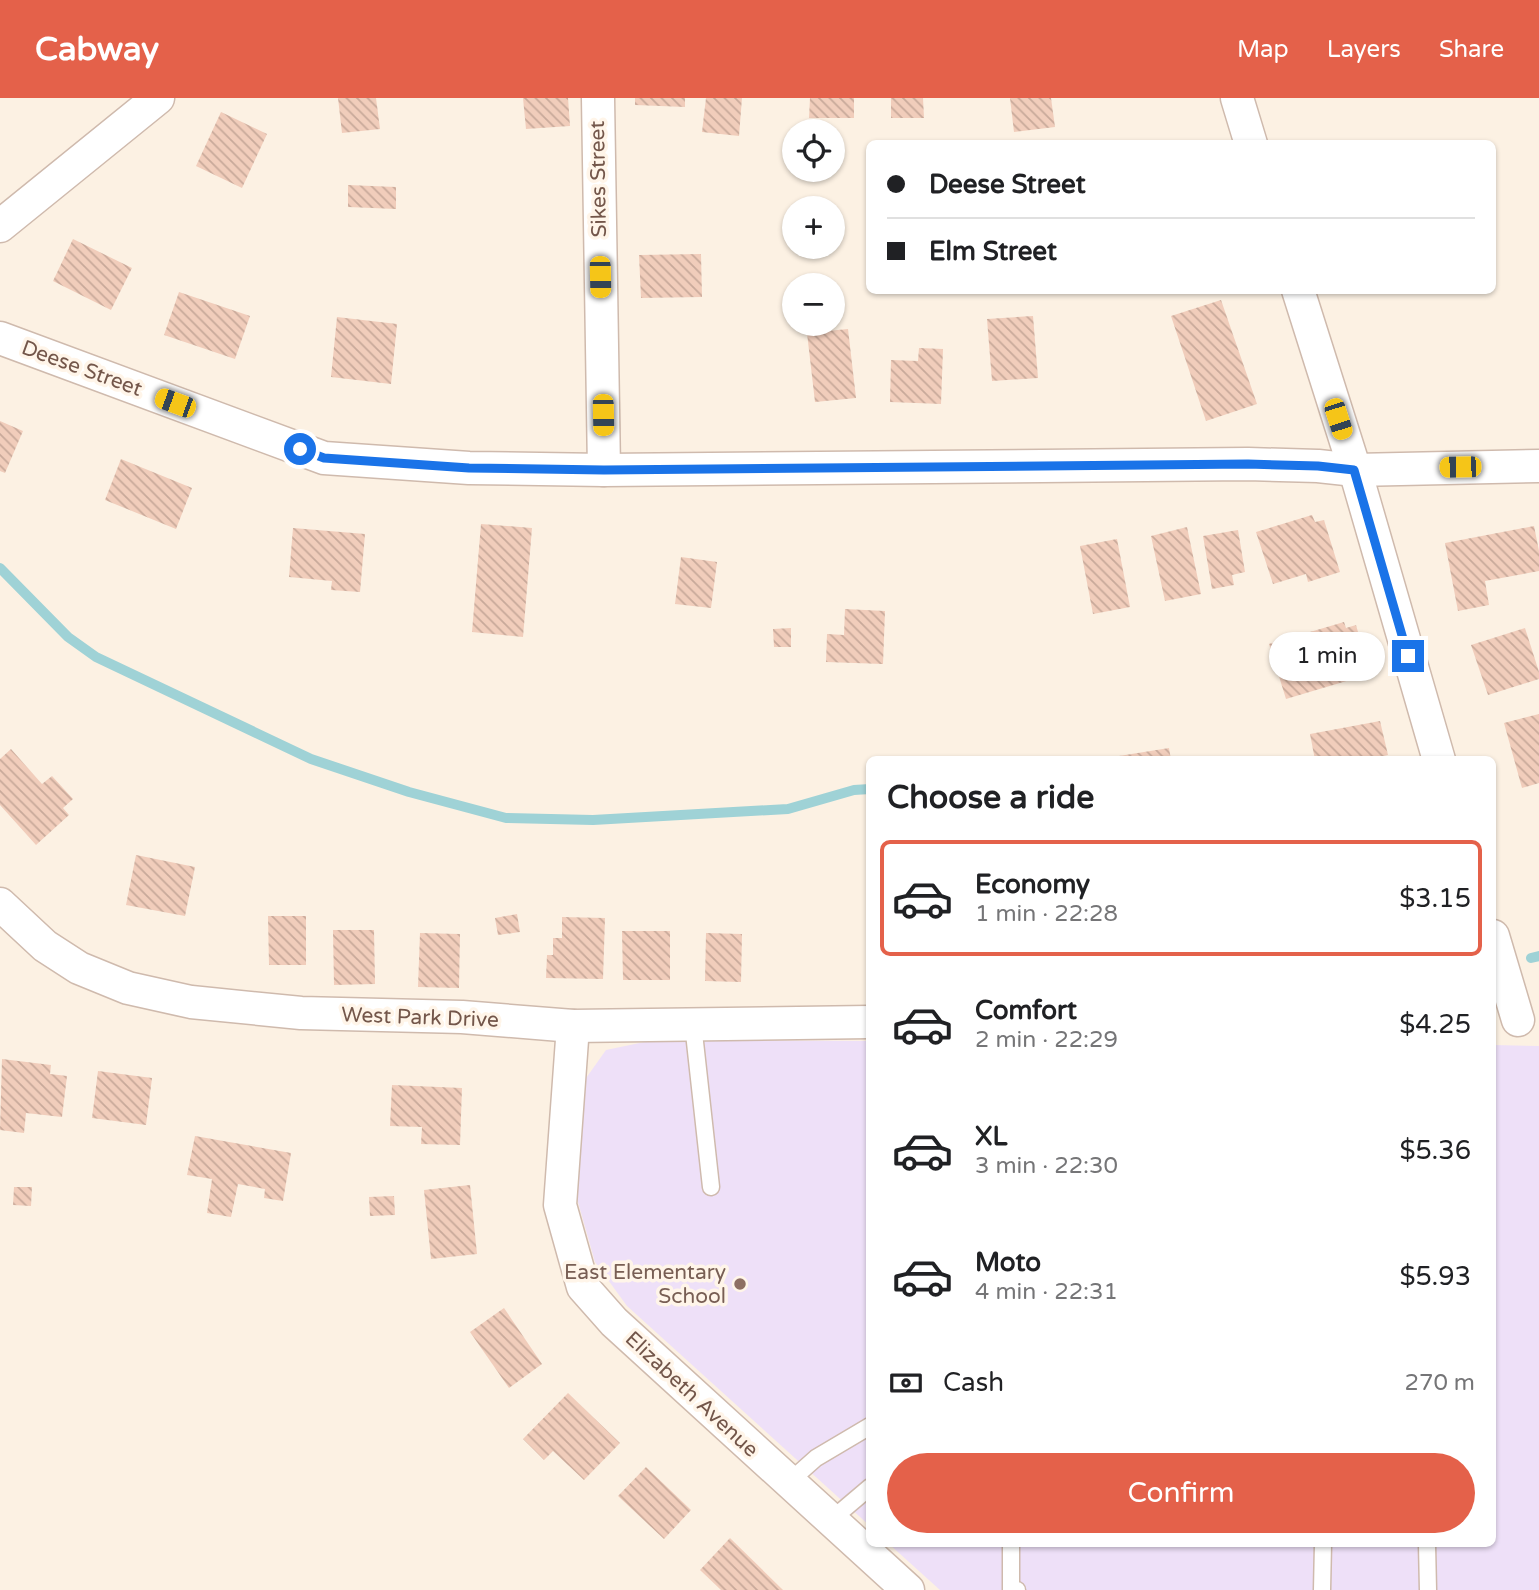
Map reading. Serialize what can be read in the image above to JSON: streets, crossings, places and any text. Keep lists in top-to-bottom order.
{
  "streets": {
    "street": [
      "Sikes Street",
      "Deese Street",
      "West Park Drive",
      "Elizabeth Avenue"
    ]
  },
  "crossings": [
    ["Sikes Street", "Deese Street"],
    ["West Park Drive", "Elizabeth Avenue"]
  ],
  "places": ["East Elementary School"],
  "page": {
    "header": "Cabway",
    "nav": ["Map", "Layers", "Share"],
    "map_buttons": ["+", "−"],
    "banner": ["Deese Street", "Elm Street"],
    "bubble": "1 min",
    "heading": "Choose a ride",
    "list": [
      {
        "name": "Economy",
        "note": "1 min · 22:28",
        "value": "$3.15"
      },
      {
        "name": "Comfort",
        "note": "2 min · 22:29",
        "value": "$4.25"
      },
      {
        "name": "XL",
        "note": "3 min · 22:30",
        "value": "$5.36"
      },
      {
        "name": "Moto",
        "note": "4 min · 22:31",
        "value": "$5.93"
      }
    ],
    "pay": ["Cash", "270 m"],
    "buttons": "Confirm"
  }
}
